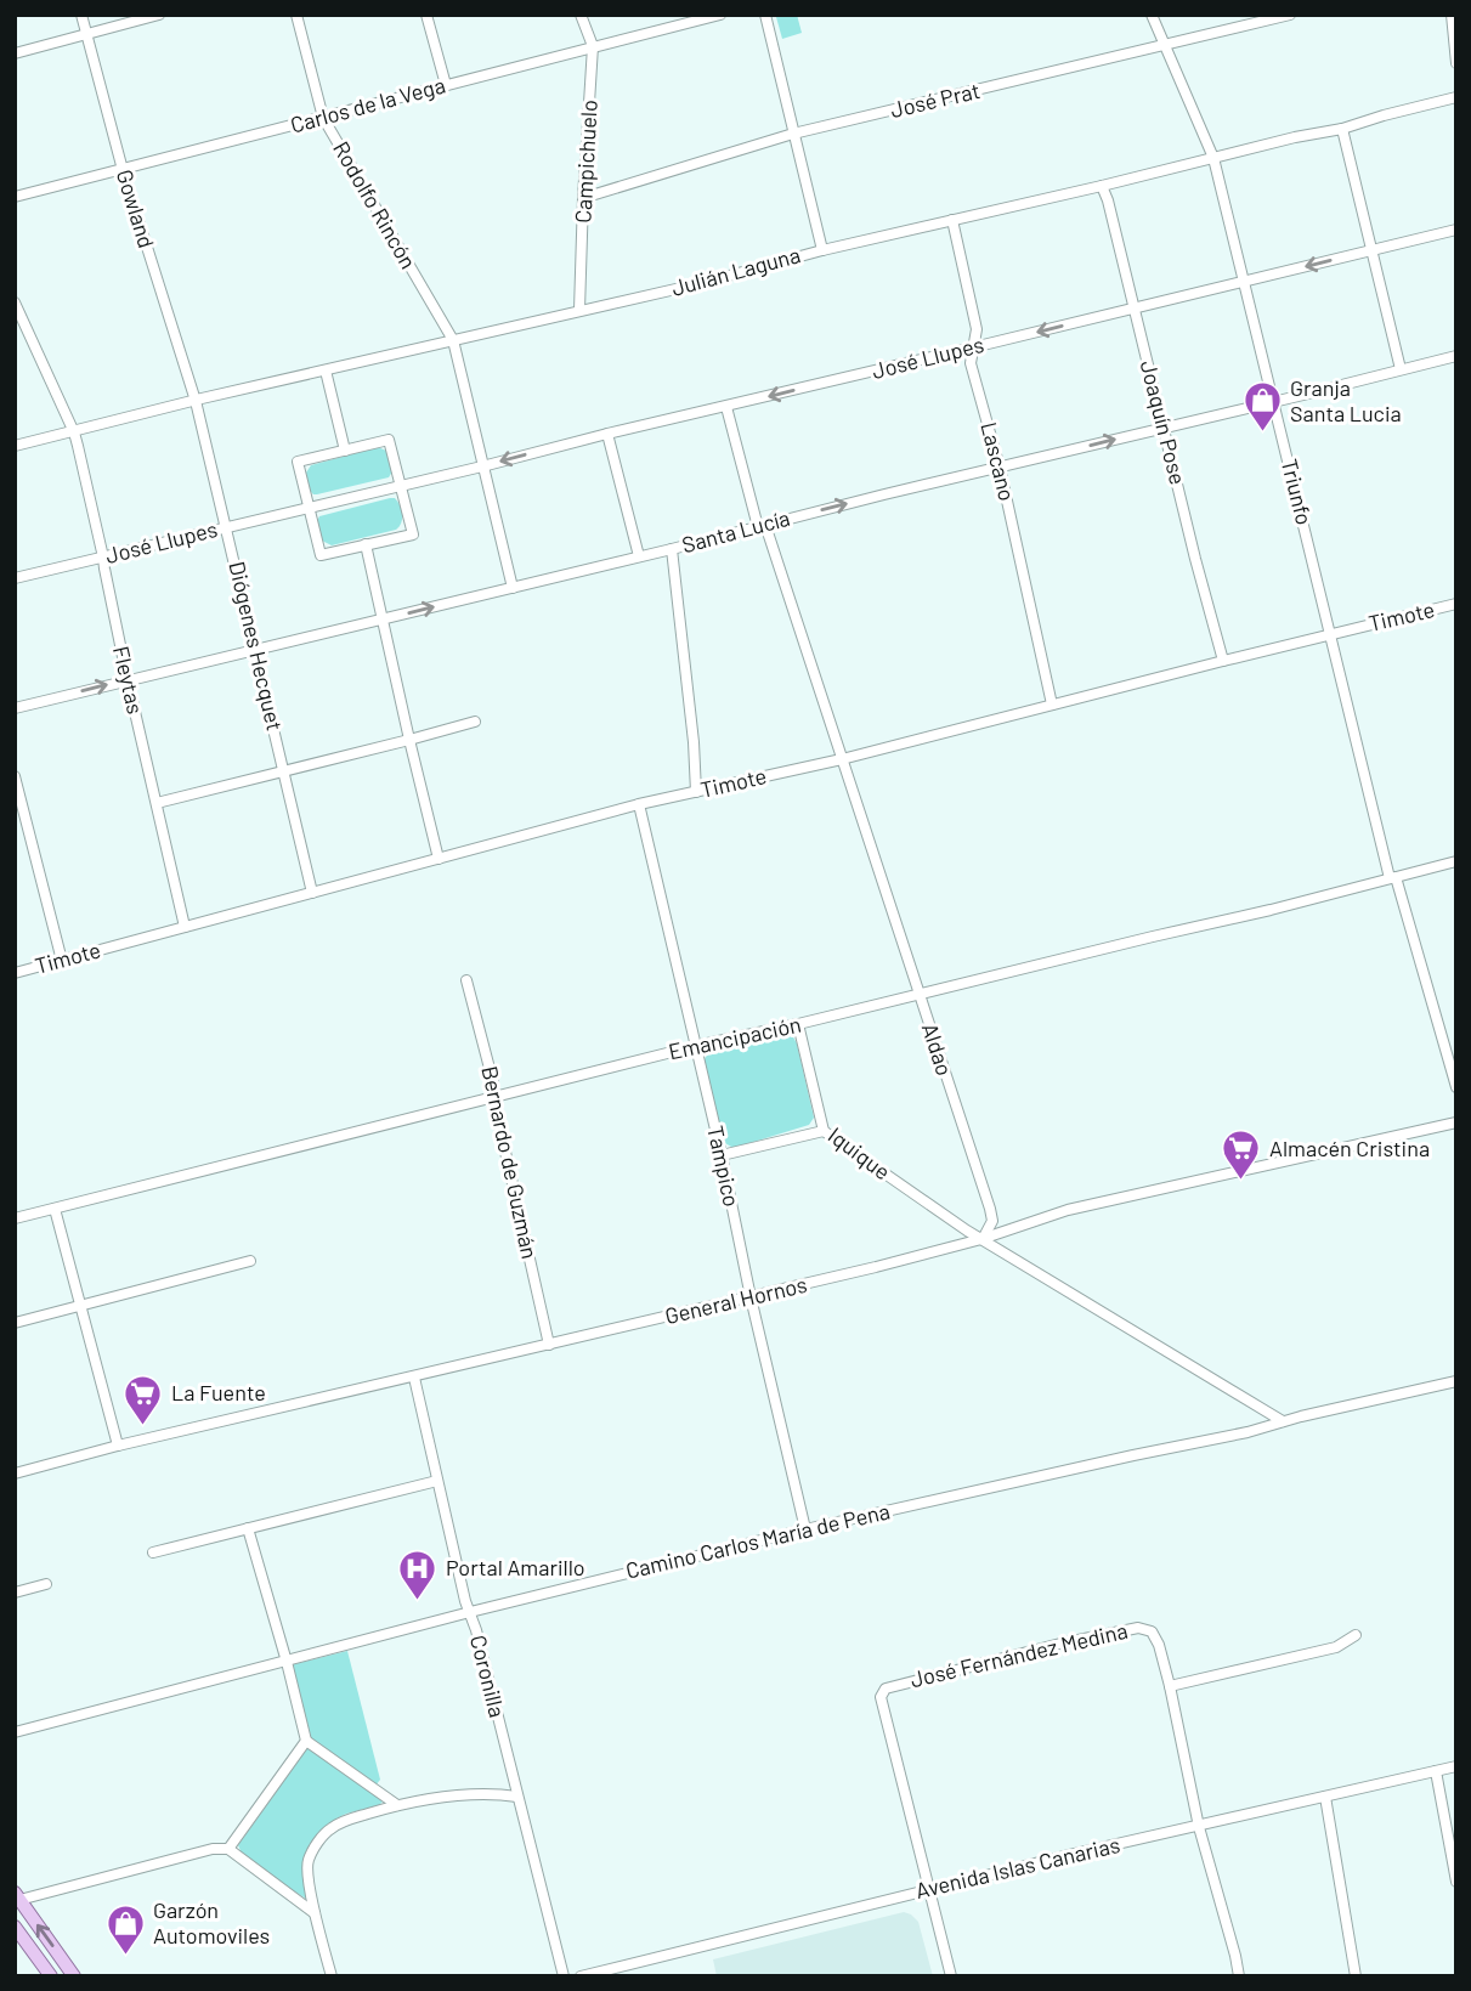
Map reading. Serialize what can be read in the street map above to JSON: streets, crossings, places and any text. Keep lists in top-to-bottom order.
{
  "streets": {
    "street": [
      "José Prat",
      "Carlos de la Vega",
      "Campichuelo",
      "Rodolfo Rincón",
      "Gowland",
      "Julián Laguna",
      "José Llupes",
      "Joaquín Pose",
      "Lascano",
      "Triunfo",
      "Santa Lucía",
      "Timote",
      "Diógenes Hecquet",
      "Fleytas",
      "Emancipación",
      "Aldao",
      "Iquique",
      "Bernardo de Guzmán",
      "Tampico",
      "General Hornos",
      "Camino Carlos María de Pena",
      "José Fernández Medina",
      "Coronilla",
      "Avenida Islas Canarias"
    ]
  },
  "crossings": [
    ["José Prat", "Campichuelo"],
    ["José Prat", "Triunfo"],
    ["Carlos de la Vega", "Campichuelo"],
    ["Carlos de la Vega", "Rodolfo Rincón"],
    ["Carlos de la Vega", "Gowland"],
    ["Campichuelo", "Julián Laguna"],
    ["Rodolfo Rincón", "Julián Laguna"],
    ["Rodolfo Rincón", "José Llupes"],
    ["Rodolfo Rincón", "Santa Lucía"],
    ["Gowland", "Julián Laguna"],
    ["Gowland", "Diógenes Hecquet"],
    ["Julián Laguna", "Joaquín Pose"],
    ["Julián Laguna", "Lascano"],
    ["Julián Laguna", "Triunfo"],
    ["Julián Laguna", "Diógenes Hecquet"],
    ["Julián Laguna", "Fleytas"],
    ["José Llupes", "Joaquín Pose"],
    ["José Llupes", "Lascano"],
    ["José Llupes", "Triunfo"],
    ["José Llupes", "Diógenes Hecquet"],
    ["José Llupes", "Fleytas"],
    ["José Llupes", "Aldao"],
    ["Joaquín Pose", "Santa Lucía"],
    ["Joaquín Pose", "Timote"],
    ["Lascano", "Santa Lucía"],
    ["Lascano", "Timote"],
    ["Triunfo", "Santa Lucía"],
    ["Triunfo", "Timote"],
    ["Triunfo", "Emancipación"],
    ["Santa Lucía", "Diógenes Hecquet"],
    ["Santa Lucía", "Fleytas"],
    ["Santa Lucía", "Aldao"],
    ["Timote", "Diógenes Hecquet"],
    ["Timote", "Fleytas"],
    ["Timote", "Aldao"],
    ["Timote", "Tampico"],
    ["Emancipación", "Aldao"],
    ["Emancipación", "Iquique"],
    ["Emancipación", "Bernardo de Guzmán"],
    ["Emancipación", "Tampico"],
    ["Aldao", "Iquique"],
    ["Aldao", "General Hornos"],
    ["Iquique", "General Hornos"],
    ["Bernardo de Guzmán", "General Hornos"],
    ["Tampico", "General Hornos"],
    ["Tampico", "Camino Carlos María de Pena"],
    ["General Hornos", "Coronilla"],
    ["Camino Carlos María de Pena", "Coronilla"],
    ["José Fernández Medina", "Avenida Islas Canarias"]
  ],
  "one_way": ["José Llupes", "Santa Lucía"],
  "places": {
    "shop": ["Granja Santa Lucia", "Garzón Automoviles"],
    "supermarket": ["Almacén Cristina", "La Fuente"],
    "hospital": ["Portal Amarillo"]
  }
}
